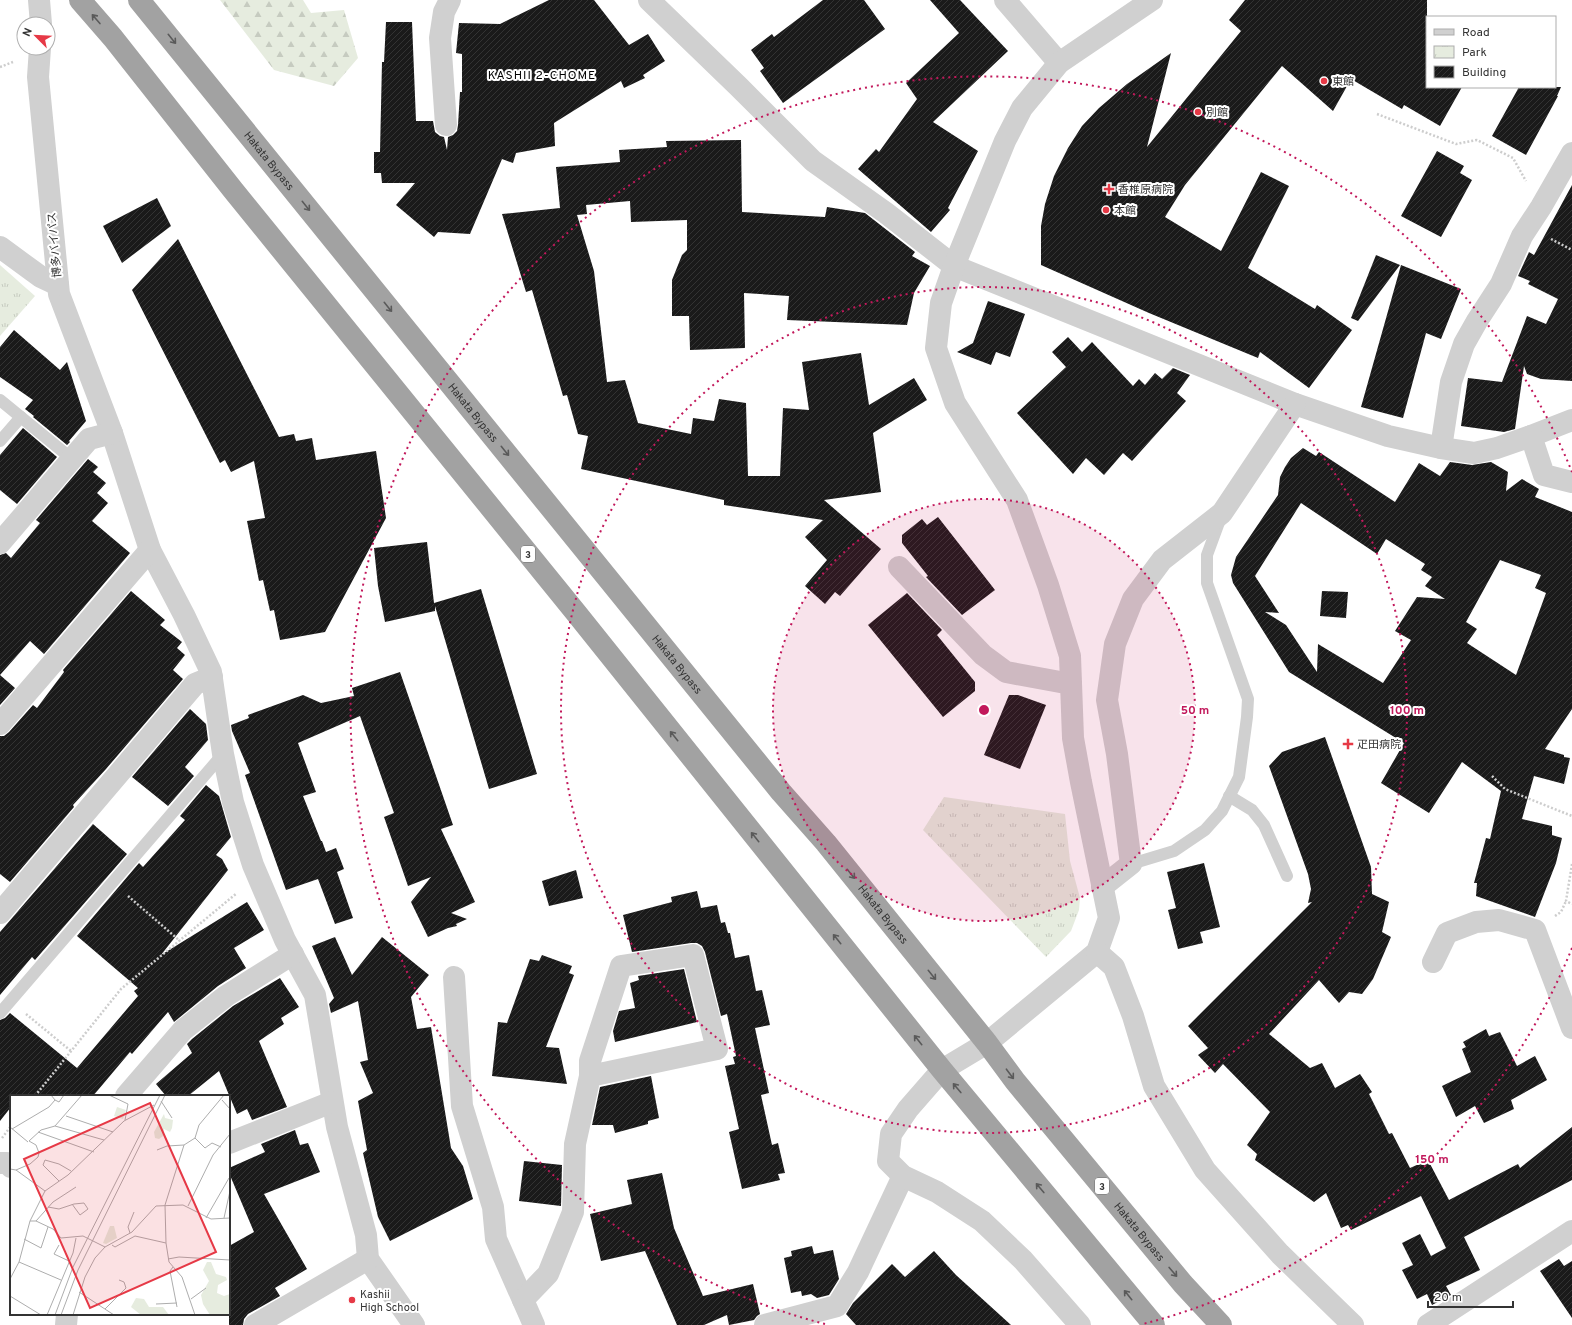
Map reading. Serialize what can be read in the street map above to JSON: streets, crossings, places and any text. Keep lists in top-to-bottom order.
{
  "streets": {
    "highway": ["Hakata Bypass", "3"],
    "street": ["博多バイパス"]
  },
  "districts": ["KASHII 2-CHOME"],
  "places": {
    "other": [
      "東館",
      "別館",
      "本館",
      "Kashii High School"
    ],
    "health": ["香椎原病院", "疋田病院"]
  },
  "legend": ["Road", "Park", "Building"],
  "scale_bar": "20 m",
  "north": "top left",
  "rings": ["50 m", "100 m", "150 m"]
}
